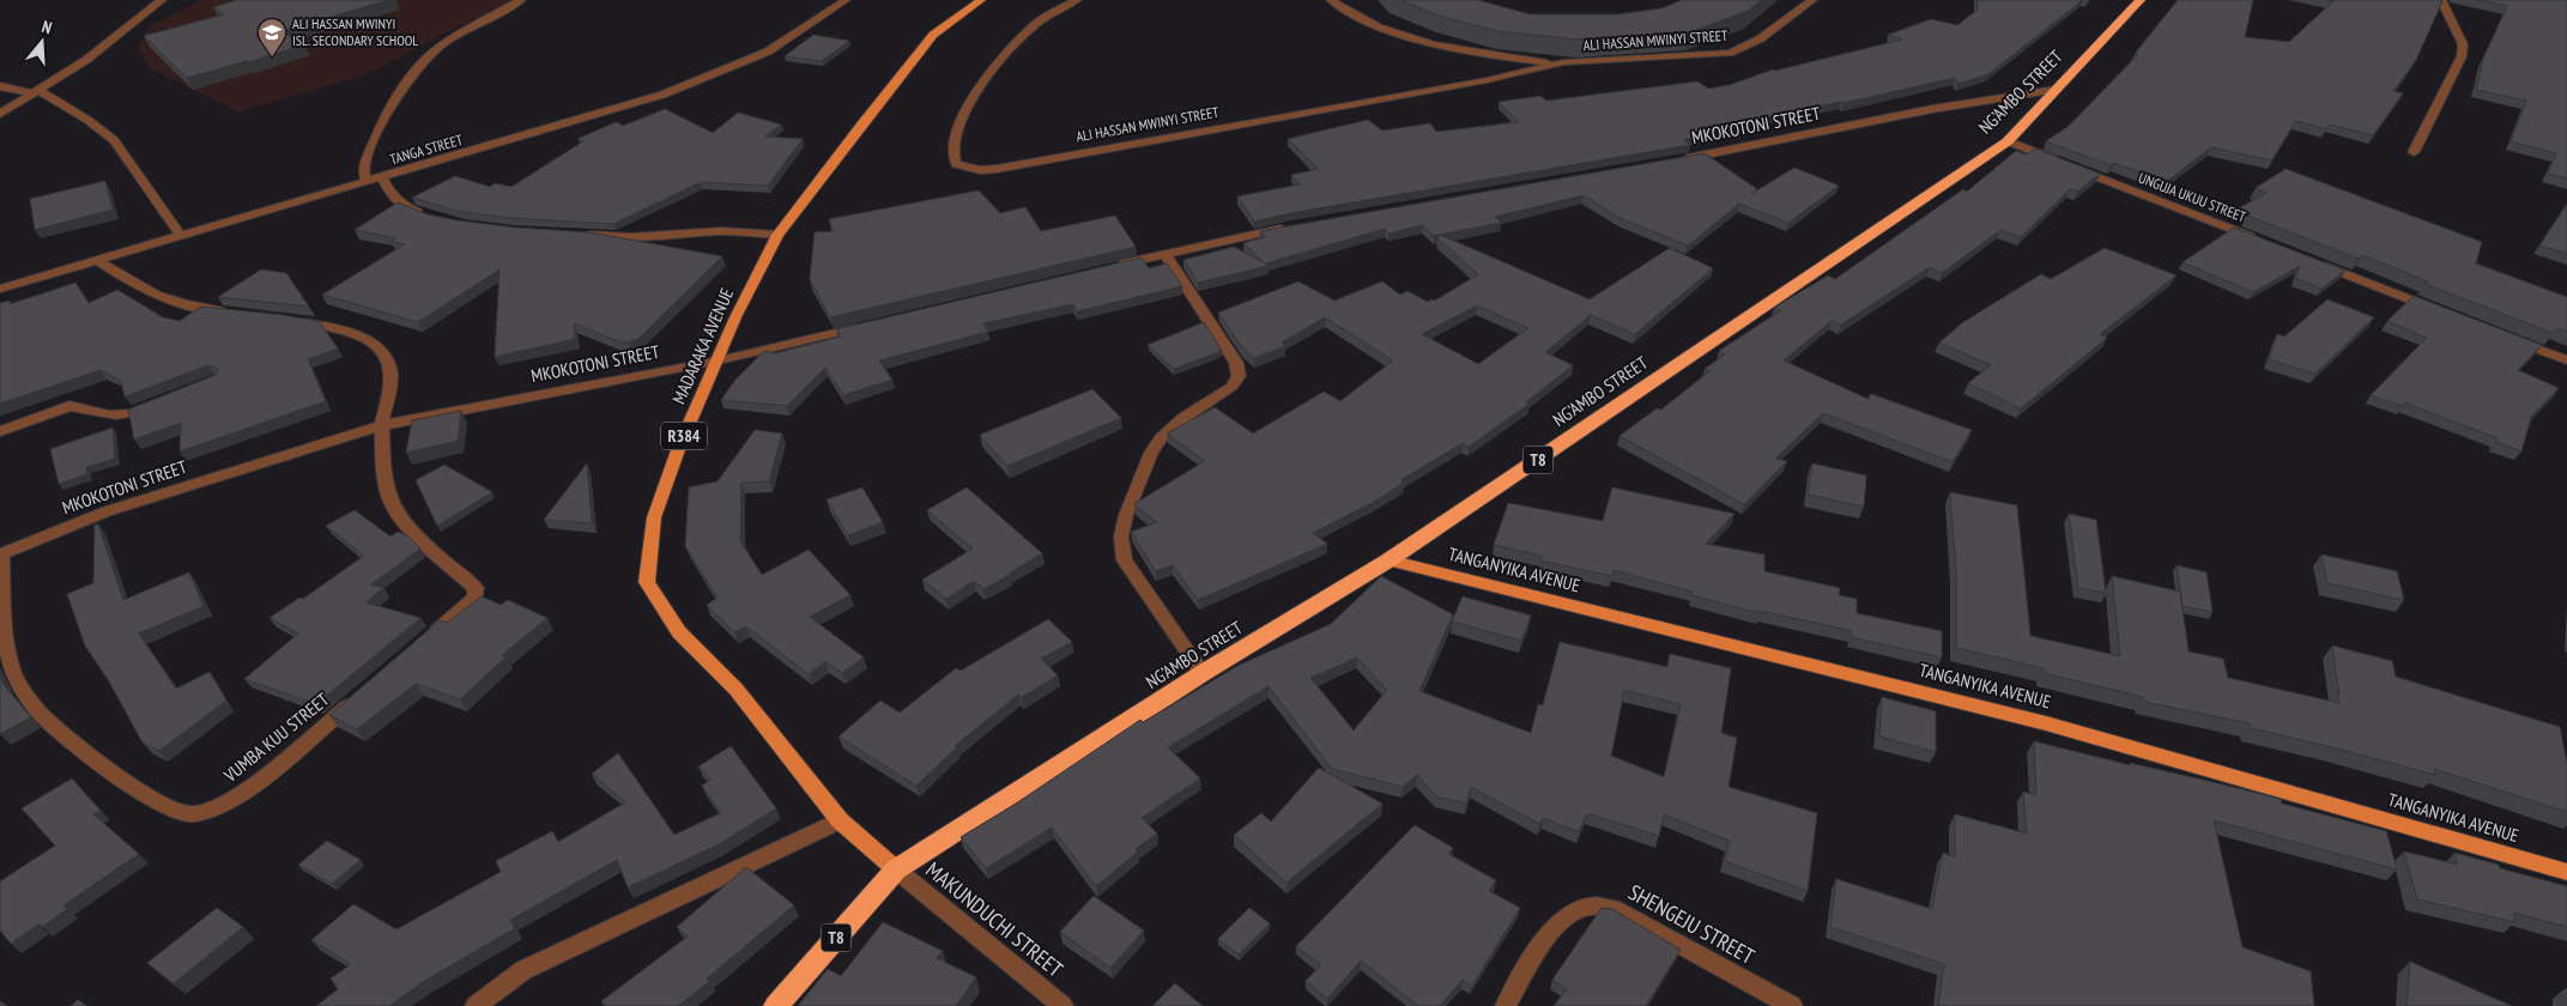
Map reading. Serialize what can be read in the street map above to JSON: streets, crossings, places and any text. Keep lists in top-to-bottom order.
{
  "streets": {
    "highway": ["NG’AMBO STREET", "T8"],
    "main road": ["MADARAKA AVENUE", "R384", "TANGANYIKA AVENUE"],
    "street": [
      "ALI HASSAN MWINYI STREET",
      "MKOKOTONI STREET",
      "TANGA STREET",
      "UNGUJA UKUU STREET",
      "VUMBA KUU STREET",
      "MAKUNDUCHI STREET",
      "SHENGEJU STREET"
    ]
  },
  "crossings": [
    ["NG’AMBO STREET", "MKOKOTONI STREET"],
    ["NG’AMBO STREET", "UNGUJA UKUU STREET"],
    ["NG’AMBO STREET", "MADARAKA AVENUE"],
    ["NG’AMBO STREET", "T8"],
    ["NG’AMBO STREET", "TANGANYIKA AVENUE"],
    ["NG’AMBO STREET", "MAKUNDUCHI STREET"],
    ["MKOKOTONI STREET", "MADARAKA AVENUE"],
    ["MKOKOTONI STREET", "VUMBA KUU STREET"],
    ["MADARAKA AVENUE", "T8"],
    ["MADARAKA AVENUE", "MAKUNDUCHI STREET"],
    ["T8", "MAKUNDUCHI STREET"]
  ],
  "places": {
    "school or university": ["ALI HASSAN MWINYI ISL. SECONDARY SCHOOL"]
  },
  "north": "top"
}
